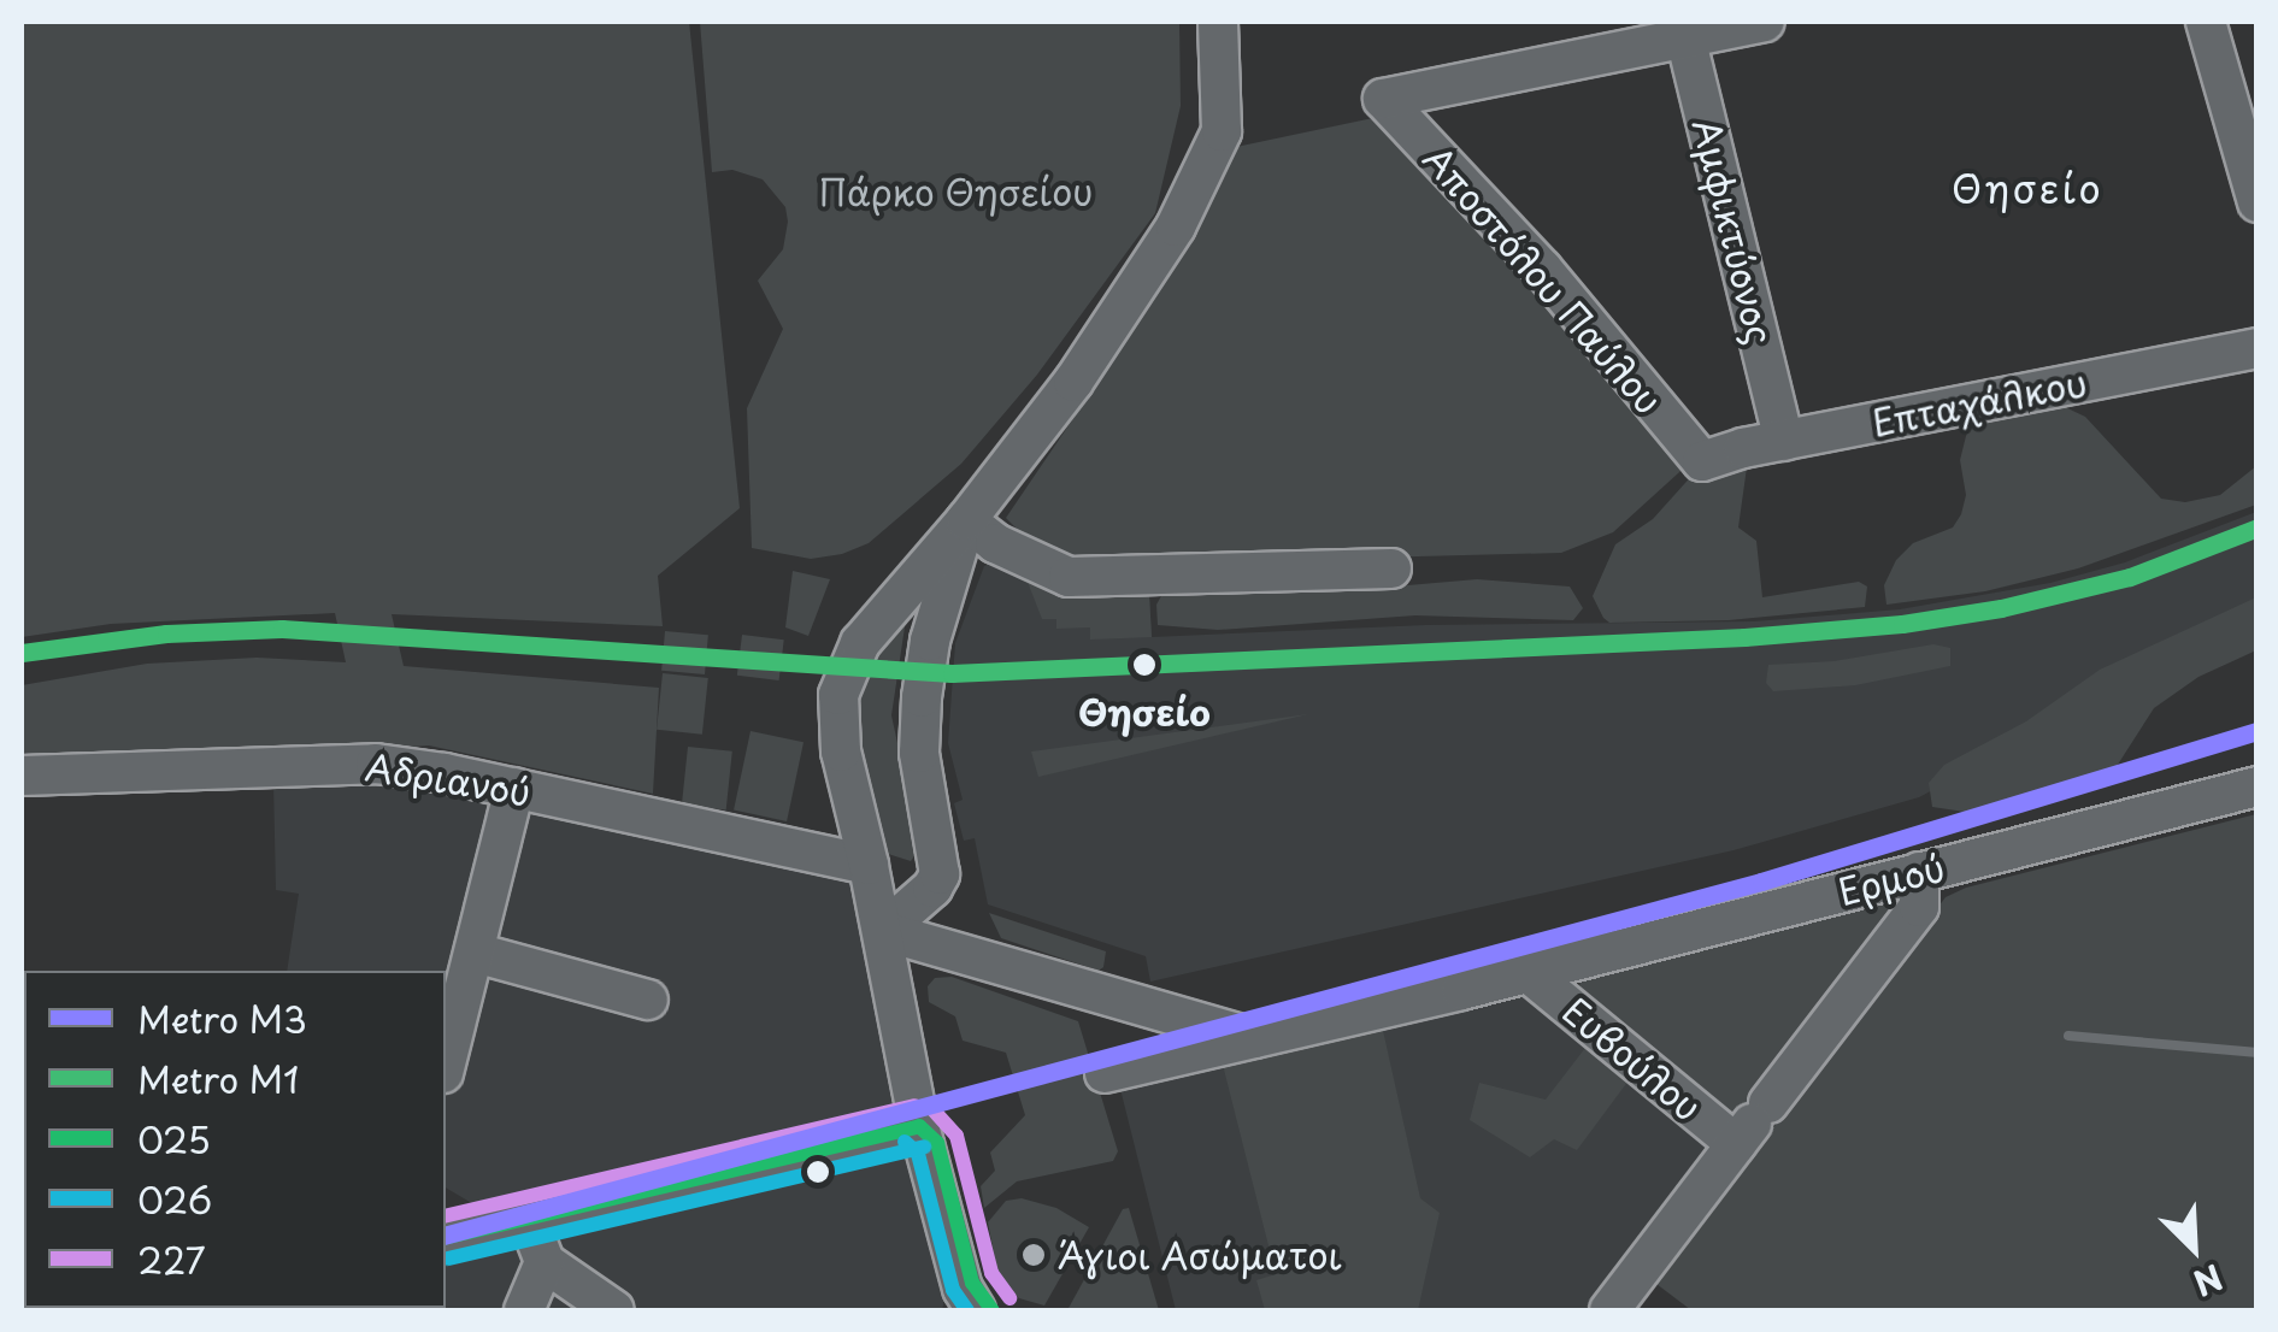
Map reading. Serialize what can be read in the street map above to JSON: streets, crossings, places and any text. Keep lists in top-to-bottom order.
{
  "streets": {
    "street": [
      "Αμφικτύονος",
      "Αποστόλου Παύλου",
      "Επταχάλκου",
      "Αδριανού",
      "Ερμού",
      "Ευβούλου"
    ]
  },
  "crossings": [
    ["Αμφικτύονος", "Αποστόλου Παύλου"],
    ["Αμφικτύονος", "Επταχάλκου"],
    ["Αποστόλου Παύλου", "Επταχάλκου"],
    ["Ερμού", "Ευβούλου"]
  ],
  "districts": ["Θησείο"],
  "parks": ["Πάρκο Θησείου"],
  "places": ["Θησείο", "Άγιοι Ασώματοι"],
  "lines": [
    "metro line Μ1",
    "metro line Μ3",
    "transit line 227",
    "transit line 025",
    "transit line 026"
  ],
  "legend": [
    "Metro Μ3",
    "Metro Μ1",
    "025",
    "026",
    "227"
  ],
  "north": "bottom right"
}
